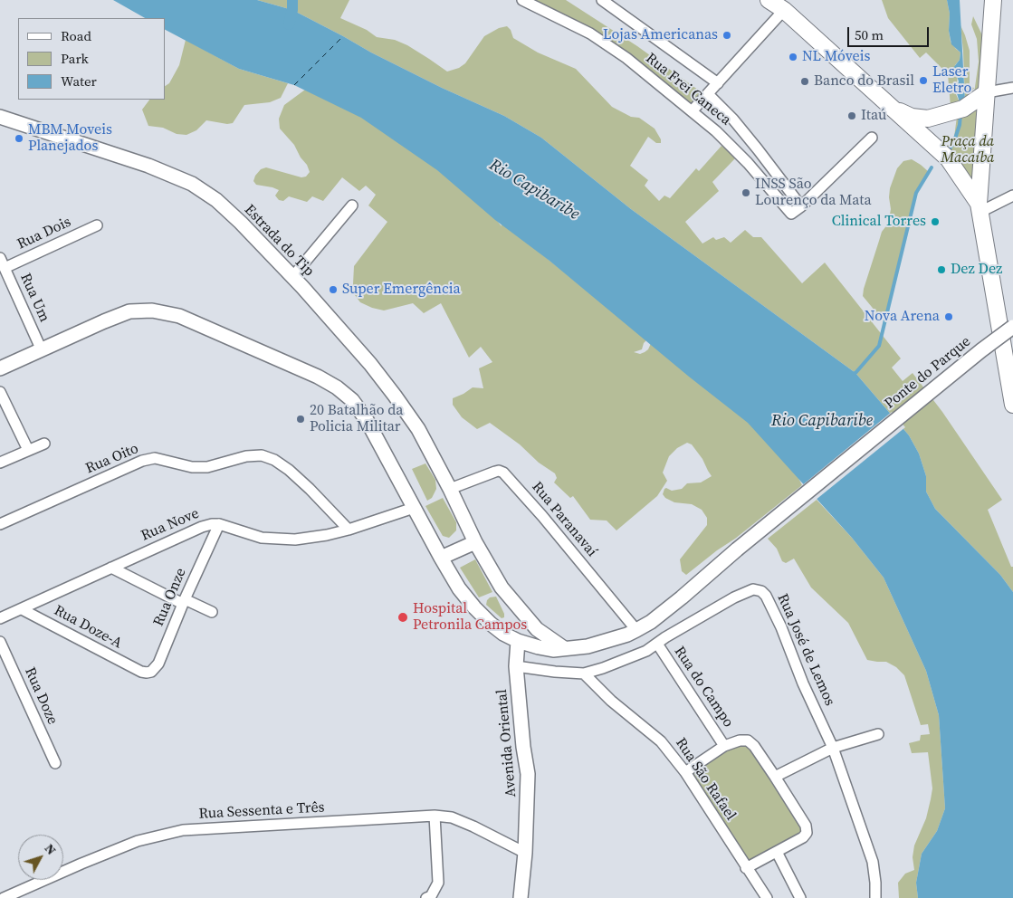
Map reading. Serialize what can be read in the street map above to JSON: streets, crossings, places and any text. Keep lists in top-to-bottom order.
{
  "streets": {
    "street": [
      "Rua Frei Caneca",
      "Rua Dois",
      "Estrada do Tip",
      "Rua Um",
      "Ponte do Parque",
      "Rua Oito",
      "Rua Paranavaí",
      "Rua Nove",
      "Rua Onze",
      "Rua Doze-A",
      "Rua José de Lemos",
      "Rua do Campo",
      "Rua Doze",
      "Avenida Oriental",
      "Rua São Rafael",
      "Rua Sessenta e Três"
    ]
  },
  "crossings": [
    ["Rua Dois", "Rua Um"],
    ["Estrada do Tip", "Ponte do Parque"],
    ["Estrada do Tip", "Rua Paranavaí"],
    ["Rua Um", "Ponte do Parque"],
    ["Ponte do Parque", "Rua Paranavaí"],
    ["Ponte do Parque", "Rua Nove"],
    ["Ponte do Parque", "Avenida Oriental"],
    ["Rua Oito", "Rua Nove"],
    ["Rua Nove", "Rua Onze"],
    ["Rua Nove", "Rua Doze-A"],
    ["Rua Onze", "Rua Doze-A"],
    ["Rua José de Lemos", "Rua do Campo"],
    ["Rua José de Lemos", "Avenida Oriental"],
    ["Rua José de Lemos", "Rua São Rafael"],
    ["Avenida Oriental", "Rua Sessenta e Três"]
  ],
  "water": ["Rio Capibaribe"],
  "parks": ["Praça da Macaíba"],
  "places": [
    "Lojas Americanas",
    "NL Móveis",
    "Laser Eletro",
    "Banco do Brasil",
    "Itaú",
    "MBM Moveis Planejados",
    "INSS São Lourenço da Mata",
    "Clinical Torres",
    "Dez Dez",
    "Super Emergência",
    "Nova Arena",
    "20 Batalhão da Policia Militar",
    "Hospital Petronila Campos"
  ],
  "legend": ["Road", "Park", "Water"],
  "scale_bar": "50 m",
  "north": "top right"
}
